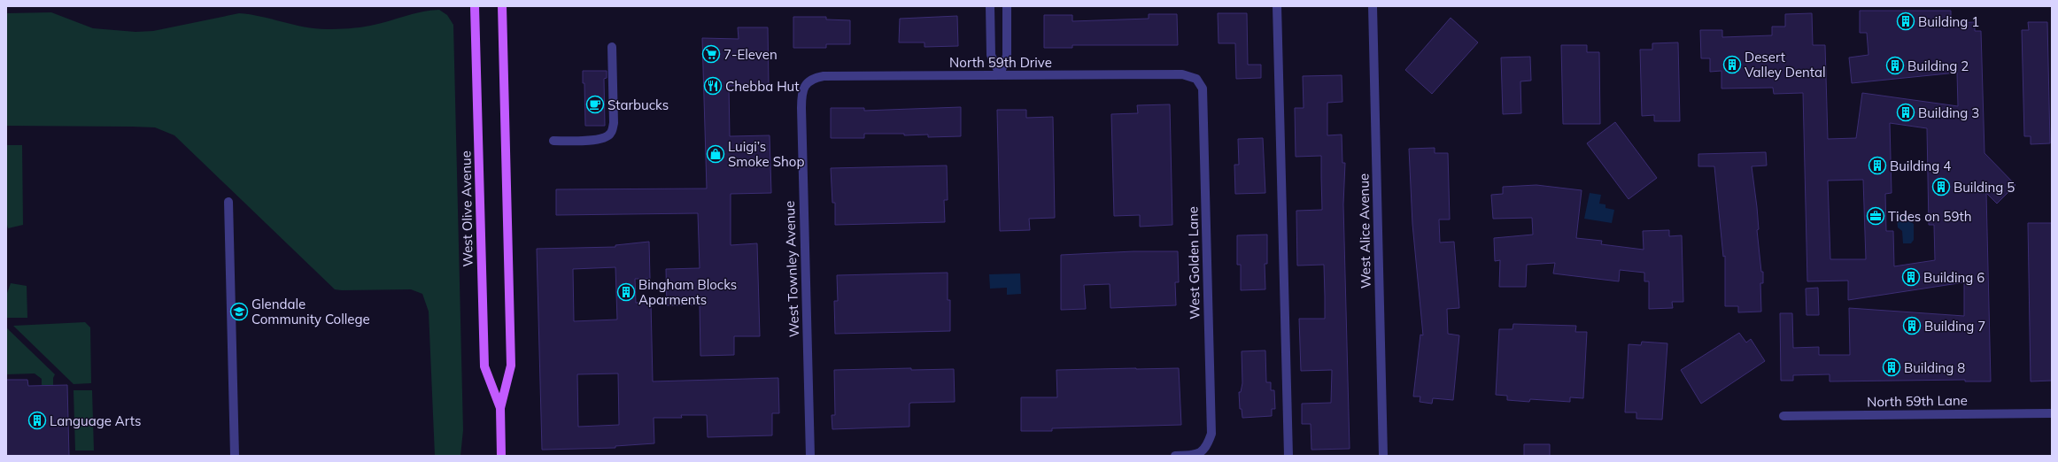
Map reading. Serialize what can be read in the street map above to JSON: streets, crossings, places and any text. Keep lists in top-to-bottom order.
{
  "streets": {
    "main road": ["West Olive Avenue"],
    "street": [
      "North 59th Drive",
      "West Alice Avenue",
      "West Golden Lane",
      "West Townley Avenue",
      "North 59th Lane"
    ]
  },
  "crossings": [
    ["North 59th Drive", "West Golden Lane"],
    ["North 59th Drive", "West Townley Avenue"]
  ],
  "places": {
    "building": [
      "Building 1",
      "Desert Valley Dental",
      "Building 2",
      "Building 3",
      "Building 4",
      "Building 5",
      "Building 6",
      "Bingham Blocks Aparments",
      "Building 7",
      "Building 8",
      "Language Arts"
    ],
    "supermarket": ["7-Eleven"],
    "restaurant": ["Chebba Hut"],
    "cafe": ["Starbucks"],
    "shop": ["Luigi’s Smoke Shop"],
    "office": ["Tides on 59th"],
    "school or university": ["Glendale Community College"]
  }
}
